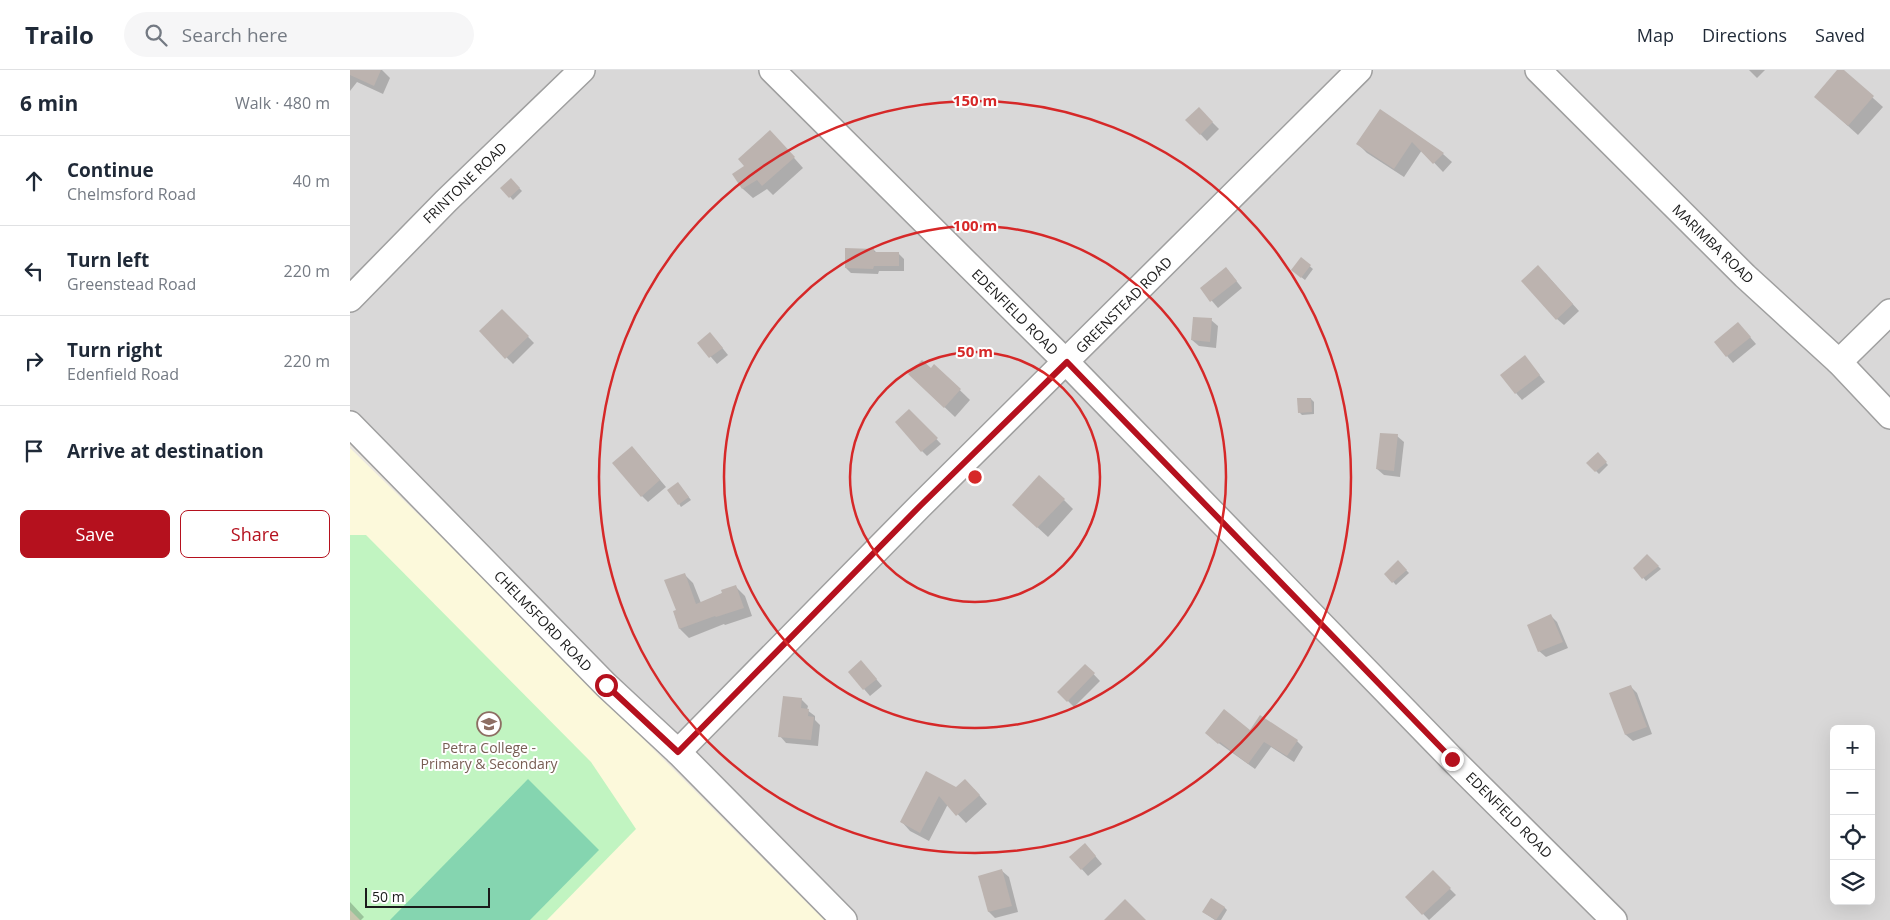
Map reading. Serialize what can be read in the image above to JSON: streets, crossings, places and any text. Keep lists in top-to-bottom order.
{
  "streets": {
    "street": [
      "FRINTONE ROAD",
      "MARIMBA ROAD",
      "GREENSTEAD ROAD",
      "EDENFIELD ROAD",
      "CHELMSFORD ROAD"
    ]
  },
  "crossings": [
    ["GREENSTEAD ROAD", "EDENFIELD ROAD"],
    ["GREENSTEAD ROAD", "CHELMSFORD ROAD"]
  ],
  "places": {
    "school or university": ["Petra College - Primary & Secondary"]
  },
  "scale_bar": "50 m",
  "page": {
    "header": "Trailo",
    "search": "Search here",
    "nav": ["Map", "Directions", "Saved"],
    "heading": ["6 min", "Walk · 480 m"],
    "list": [
      ["Continue", "Chelmsford Road", "40 m"],
      ["Turn left", "Greenstead Road", "220 m"],
      ["Turn right", "Edenfield Road", "220 m"],
      "Arrive at destination"
    ],
    "buttons": ["Save", "Share"],
    "map_buttons": ["+", "−"],
    "scale": "50 m"
  },
  "rings": ["150 m", "100 m", "50 m"]
}
